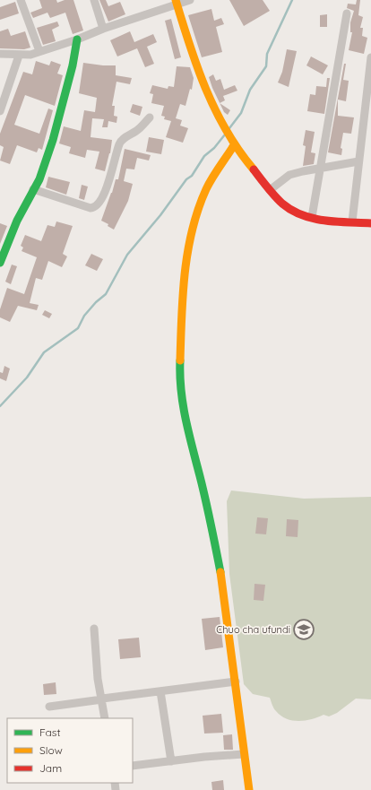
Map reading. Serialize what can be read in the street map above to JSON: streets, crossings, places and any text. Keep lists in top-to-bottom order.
{
  "places": {
    "school or university": ["Chuo cha ufundi"]
  },
  "legend": ["Fast", "Slow", "Jam"]
}
